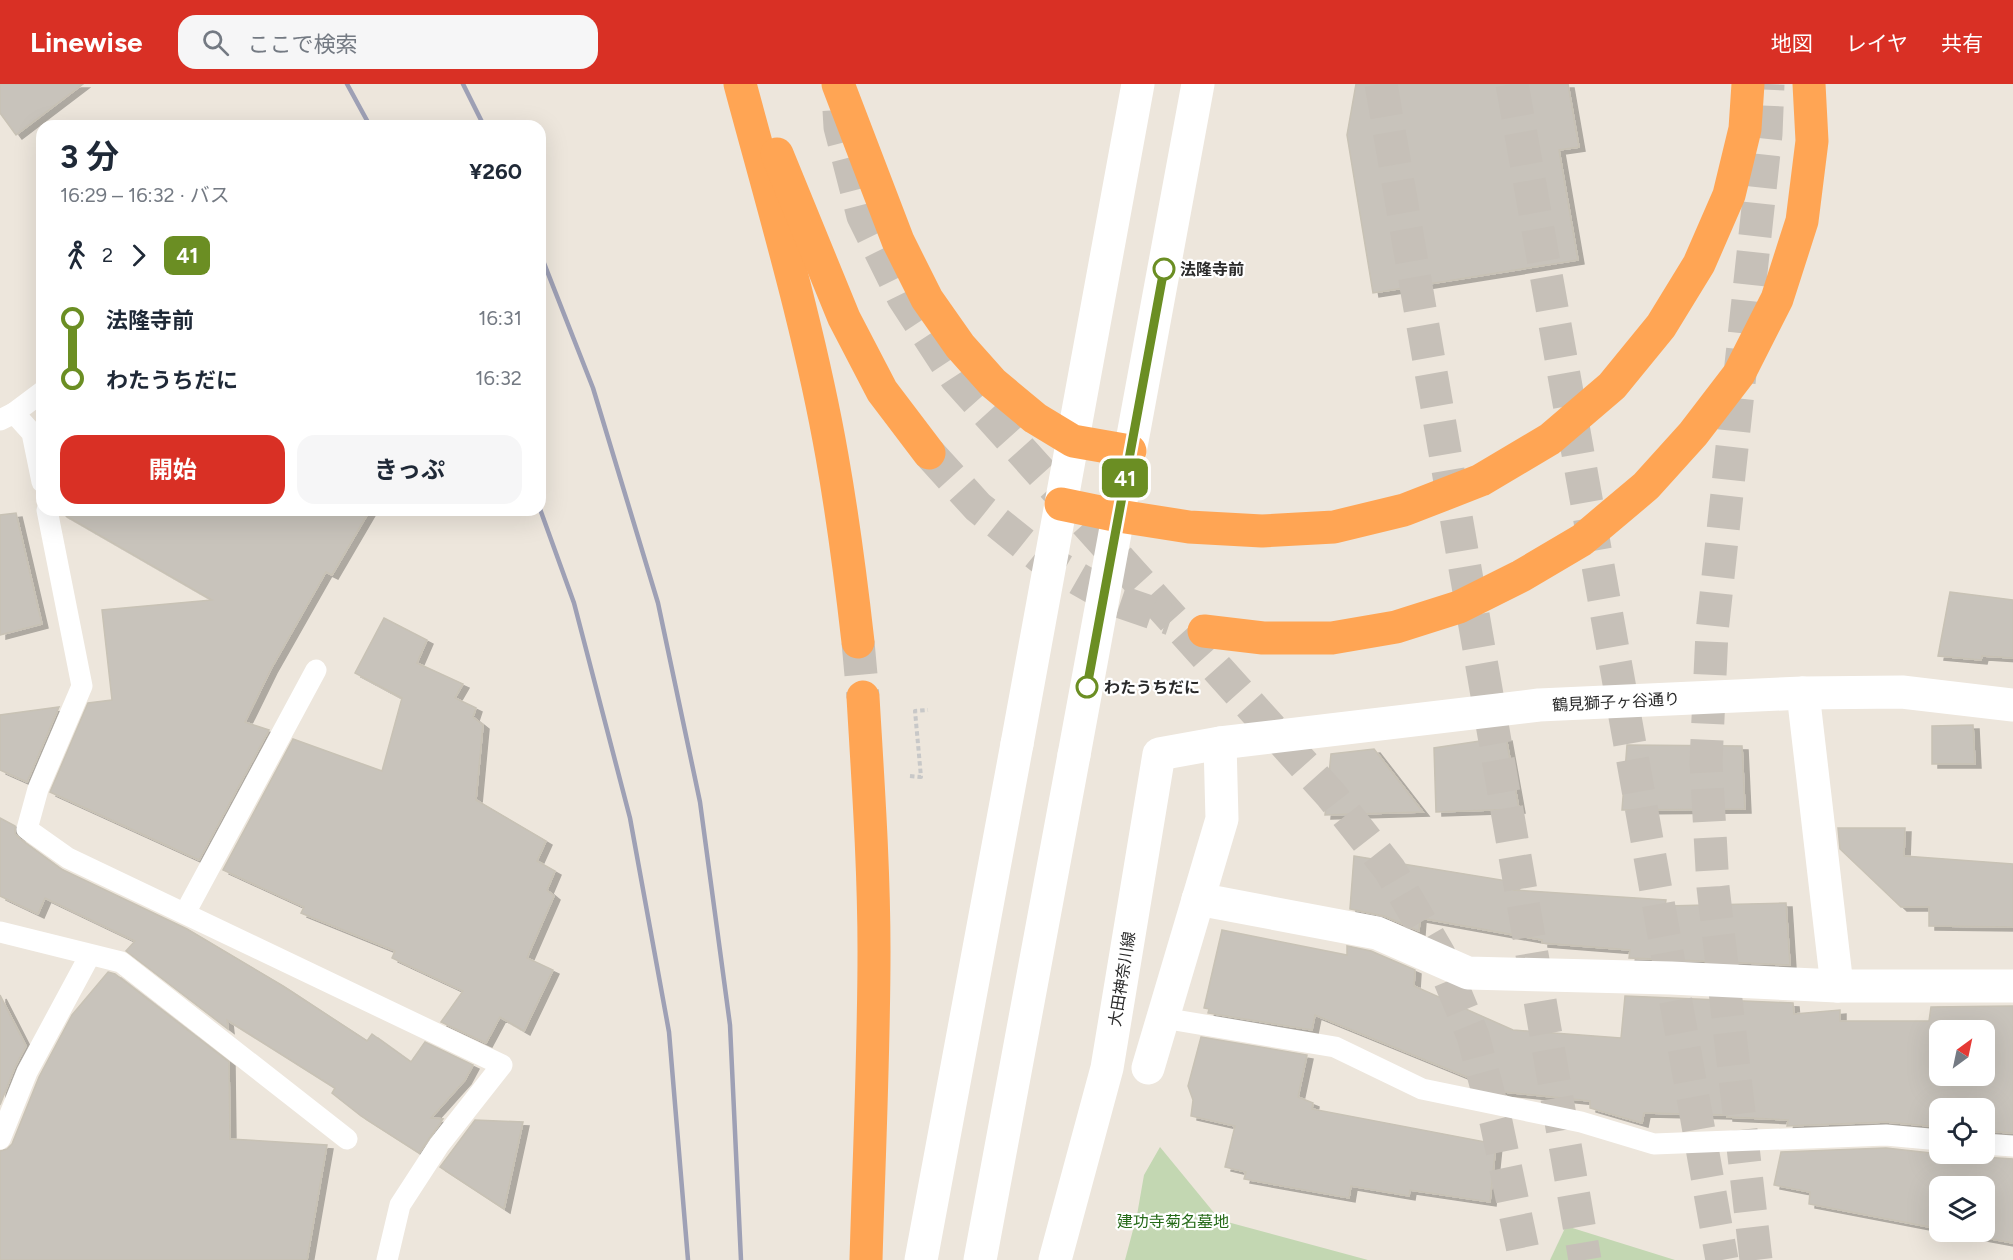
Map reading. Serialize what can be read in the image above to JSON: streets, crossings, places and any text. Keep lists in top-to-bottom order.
{
  "streets": {
    "street": ["鶴見獅子ヶ谷通り", "大田神奈川線"]
  },
  "crossings": [
    ["鶴見獅子ヶ谷通り", "大田神奈川線"]
  ],
  "parks": ["建功寺菊名墓地"],
  "places": ["法隆寺前", "わたうちだに"],
  "lines": ["bus line 41"],
  "north": "top right",
  "page": {
    "header": "Linewise",
    "search": "ここで検索",
    "nav": ["地図", "レイヤ", "共有"],
    "on_map": "41",
    "heading": ["3 分", "16:29 – 16:32 · バス", "¥260"],
    "legs": ["2", "41"],
    "list": [
      {
        "name": "法隆寺前",
        "value": "16:31"
      },
      {
        "name": "わたうちだに",
        "value": "16:32"
      }
    ],
    "buttons": ["開始", "きっぷ"]
  }
}
